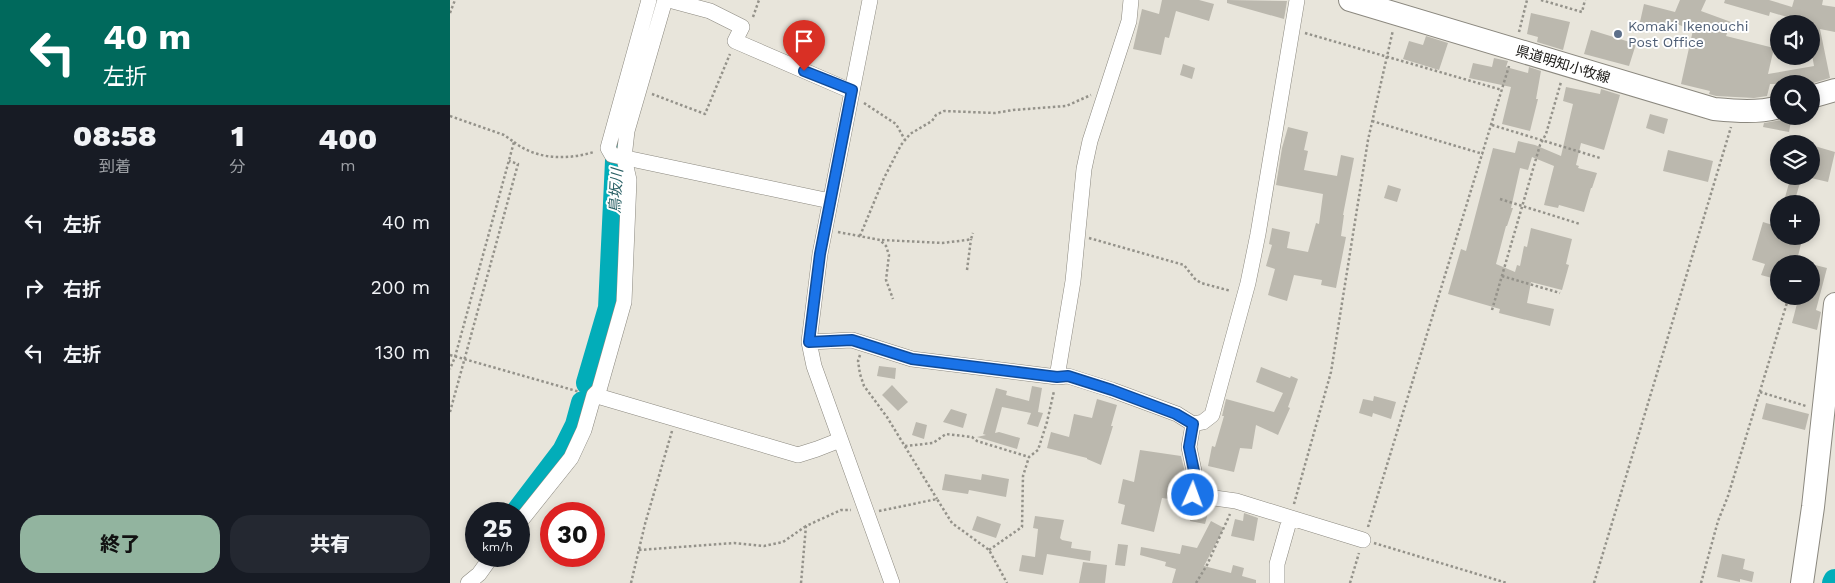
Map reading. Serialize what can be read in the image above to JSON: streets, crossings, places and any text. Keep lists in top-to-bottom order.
{
  "streets": {
    "main road": ["県道明知小牧線"]
  },
  "water": ["鳥坂川"],
  "places": ["Komaki Ikenouchi Post Office"],
  "page": {
    "turn": ["40 m", "左折"],
    "map_buttons": ["+", "−"],
    "eta": [
      "08:58",
      "到着",
      "1",
      "分",
      "400",
      "m"
    ],
    "list": [
      {
        "name": "左折",
        "value": "40 m"
      },
      {
        "name": "右折",
        "value": "200 m"
      },
      {
        "name": "左折",
        "value": "130 m"
      }
    ],
    "speed": "25 km/h",
    "limit": "30",
    "buttons": ["終了", "共有"]
  }
}
